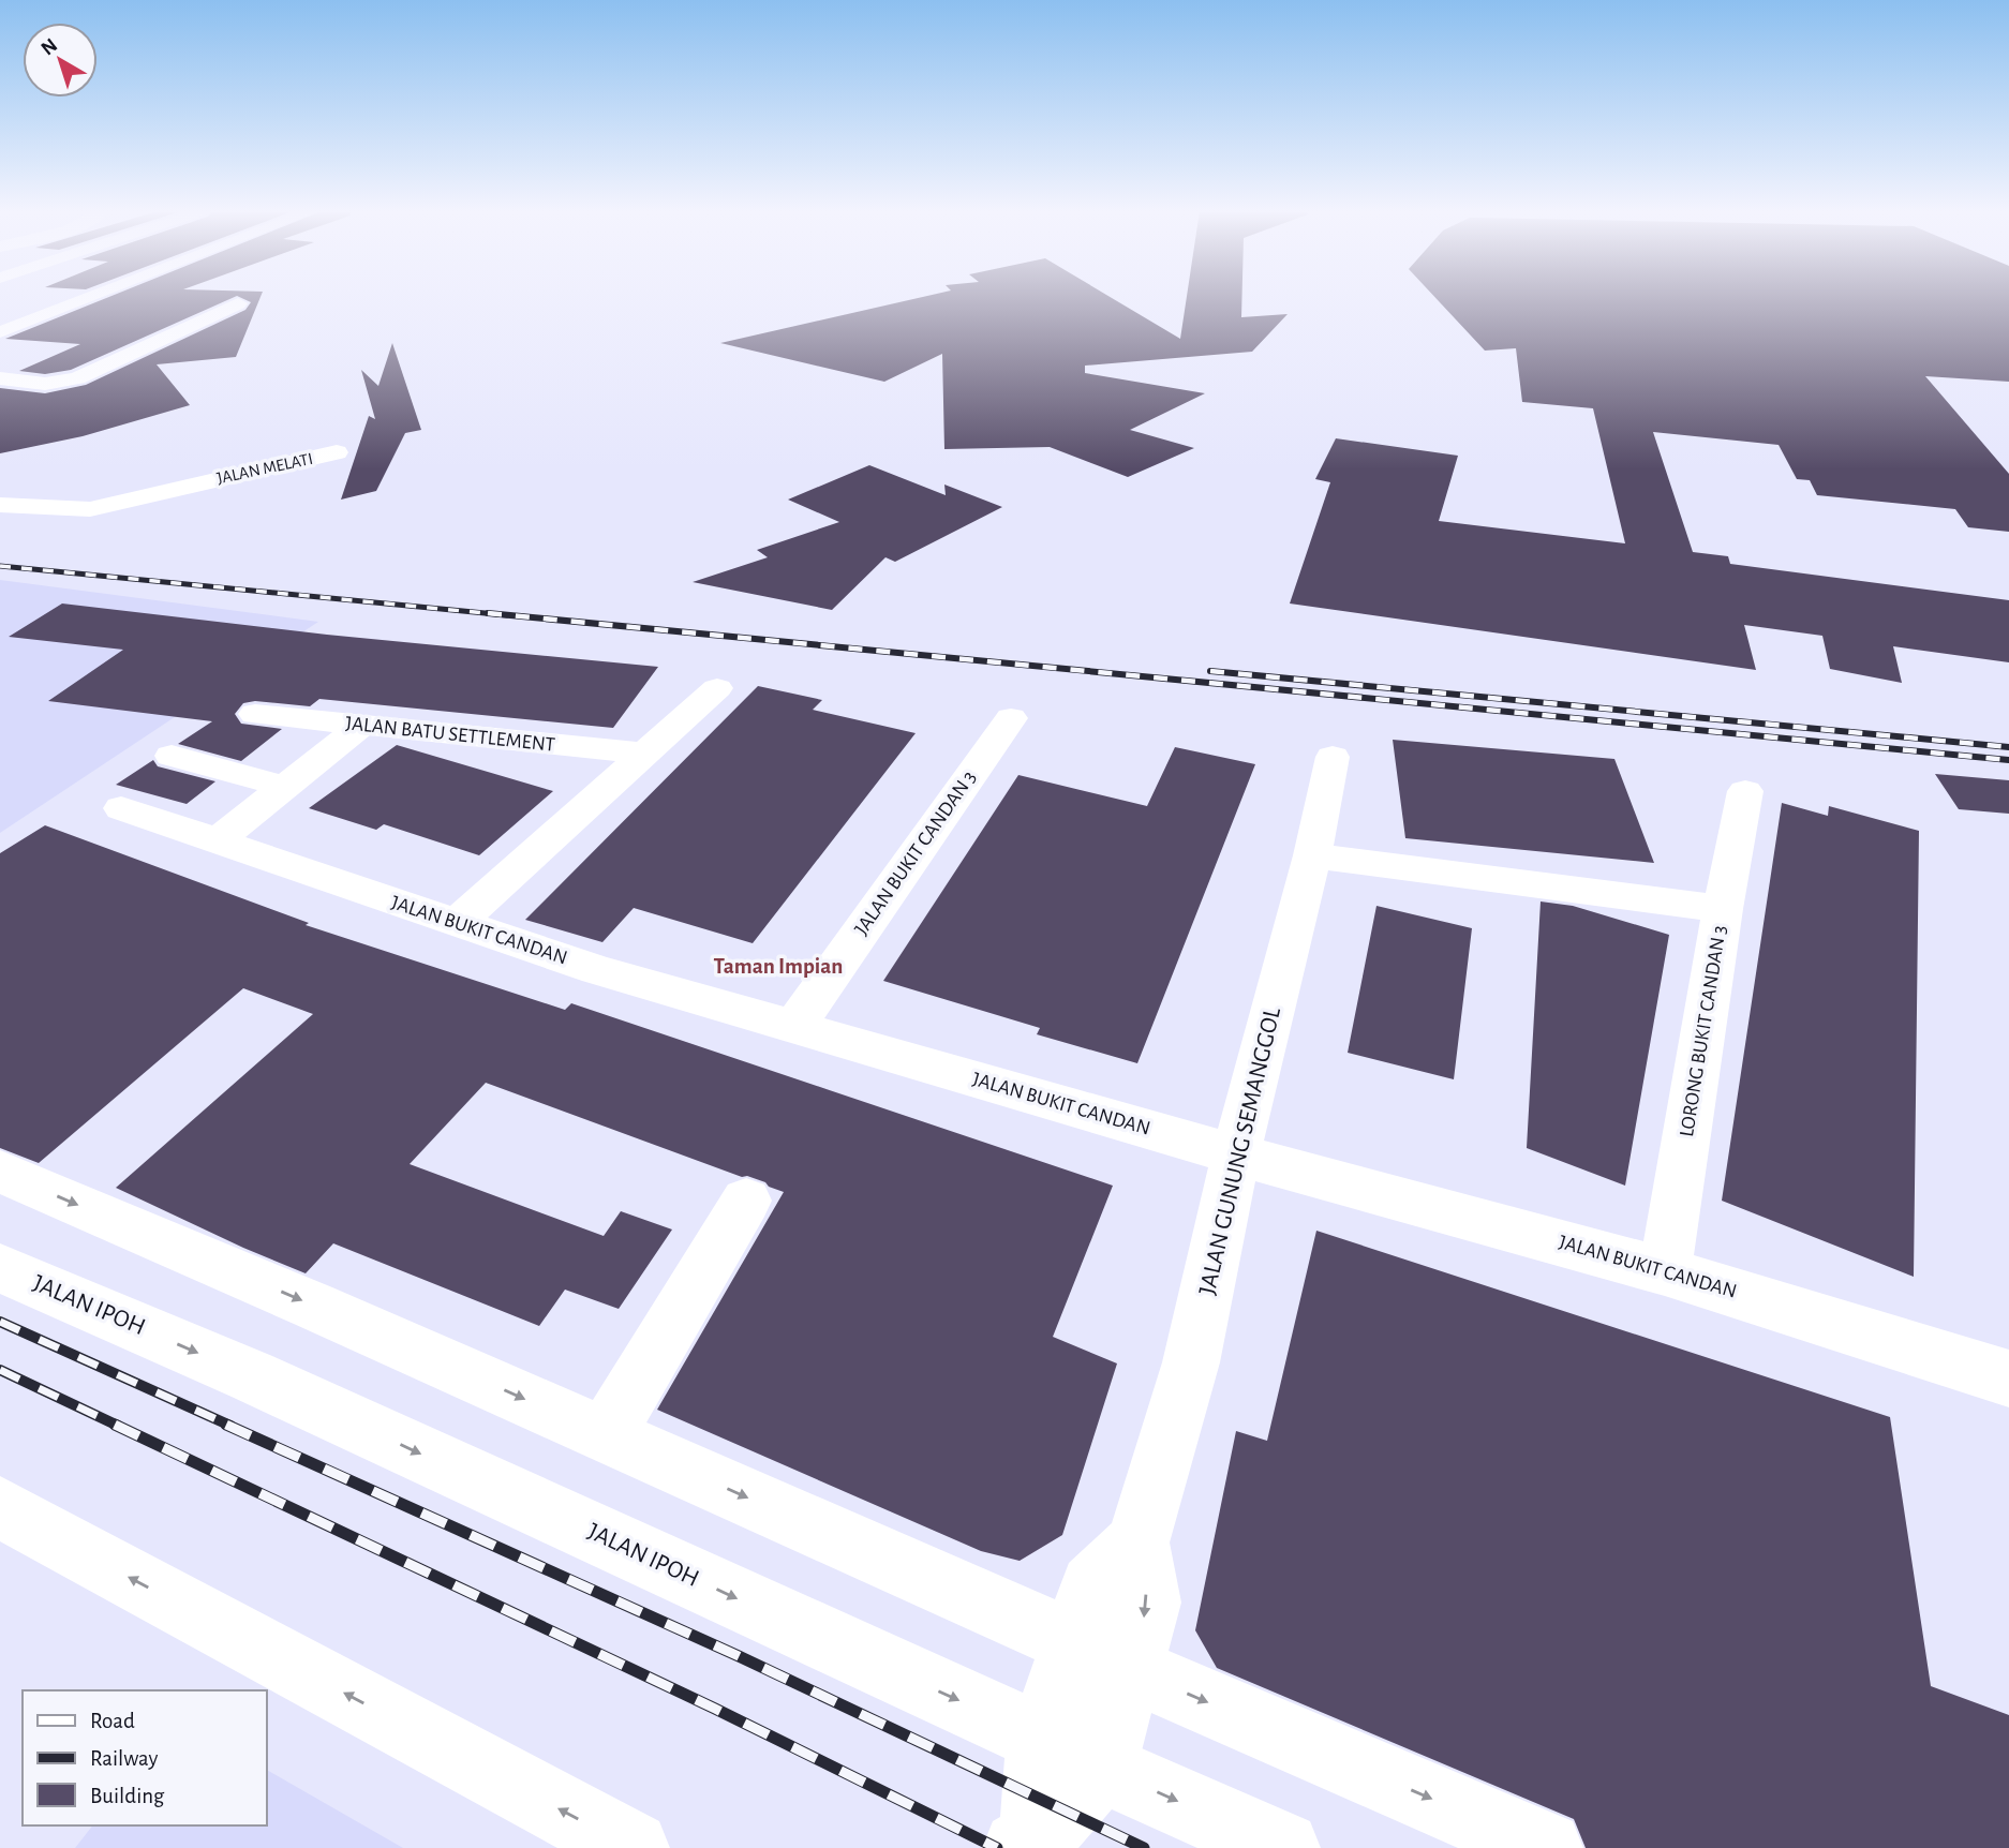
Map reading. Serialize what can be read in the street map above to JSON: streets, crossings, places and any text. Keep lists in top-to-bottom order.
{
  "streets": {
    "street": [
      "JALAN MELATI",
      "JALAN BATU SETTLEMENT",
      "JALAN BUKIT CANDAN 3",
      "JALAN BUKIT CANDAN",
      "LORONG BUKIT CANDAN 3",
      "JALAN GUNUNG SEMANGGOL",
      "JALAN IPOH"
    ]
  },
  "crossings": [
    ["JALAN BUKIT CANDAN 3", "JALAN BUKIT CANDAN"],
    ["JALAN BUKIT CANDAN", "LORONG BUKIT CANDAN 3"],
    ["JALAN BUKIT CANDAN", "JALAN GUNUNG SEMANGGOL"],
    ["JALAN GUNUNG SEMANGGOL", "JALAN IPOH"]
  ],
  "districts": ["Taman Impian"],
  "legend": ["Road", "Railway", "Building"],
  "north": "top left"
}
